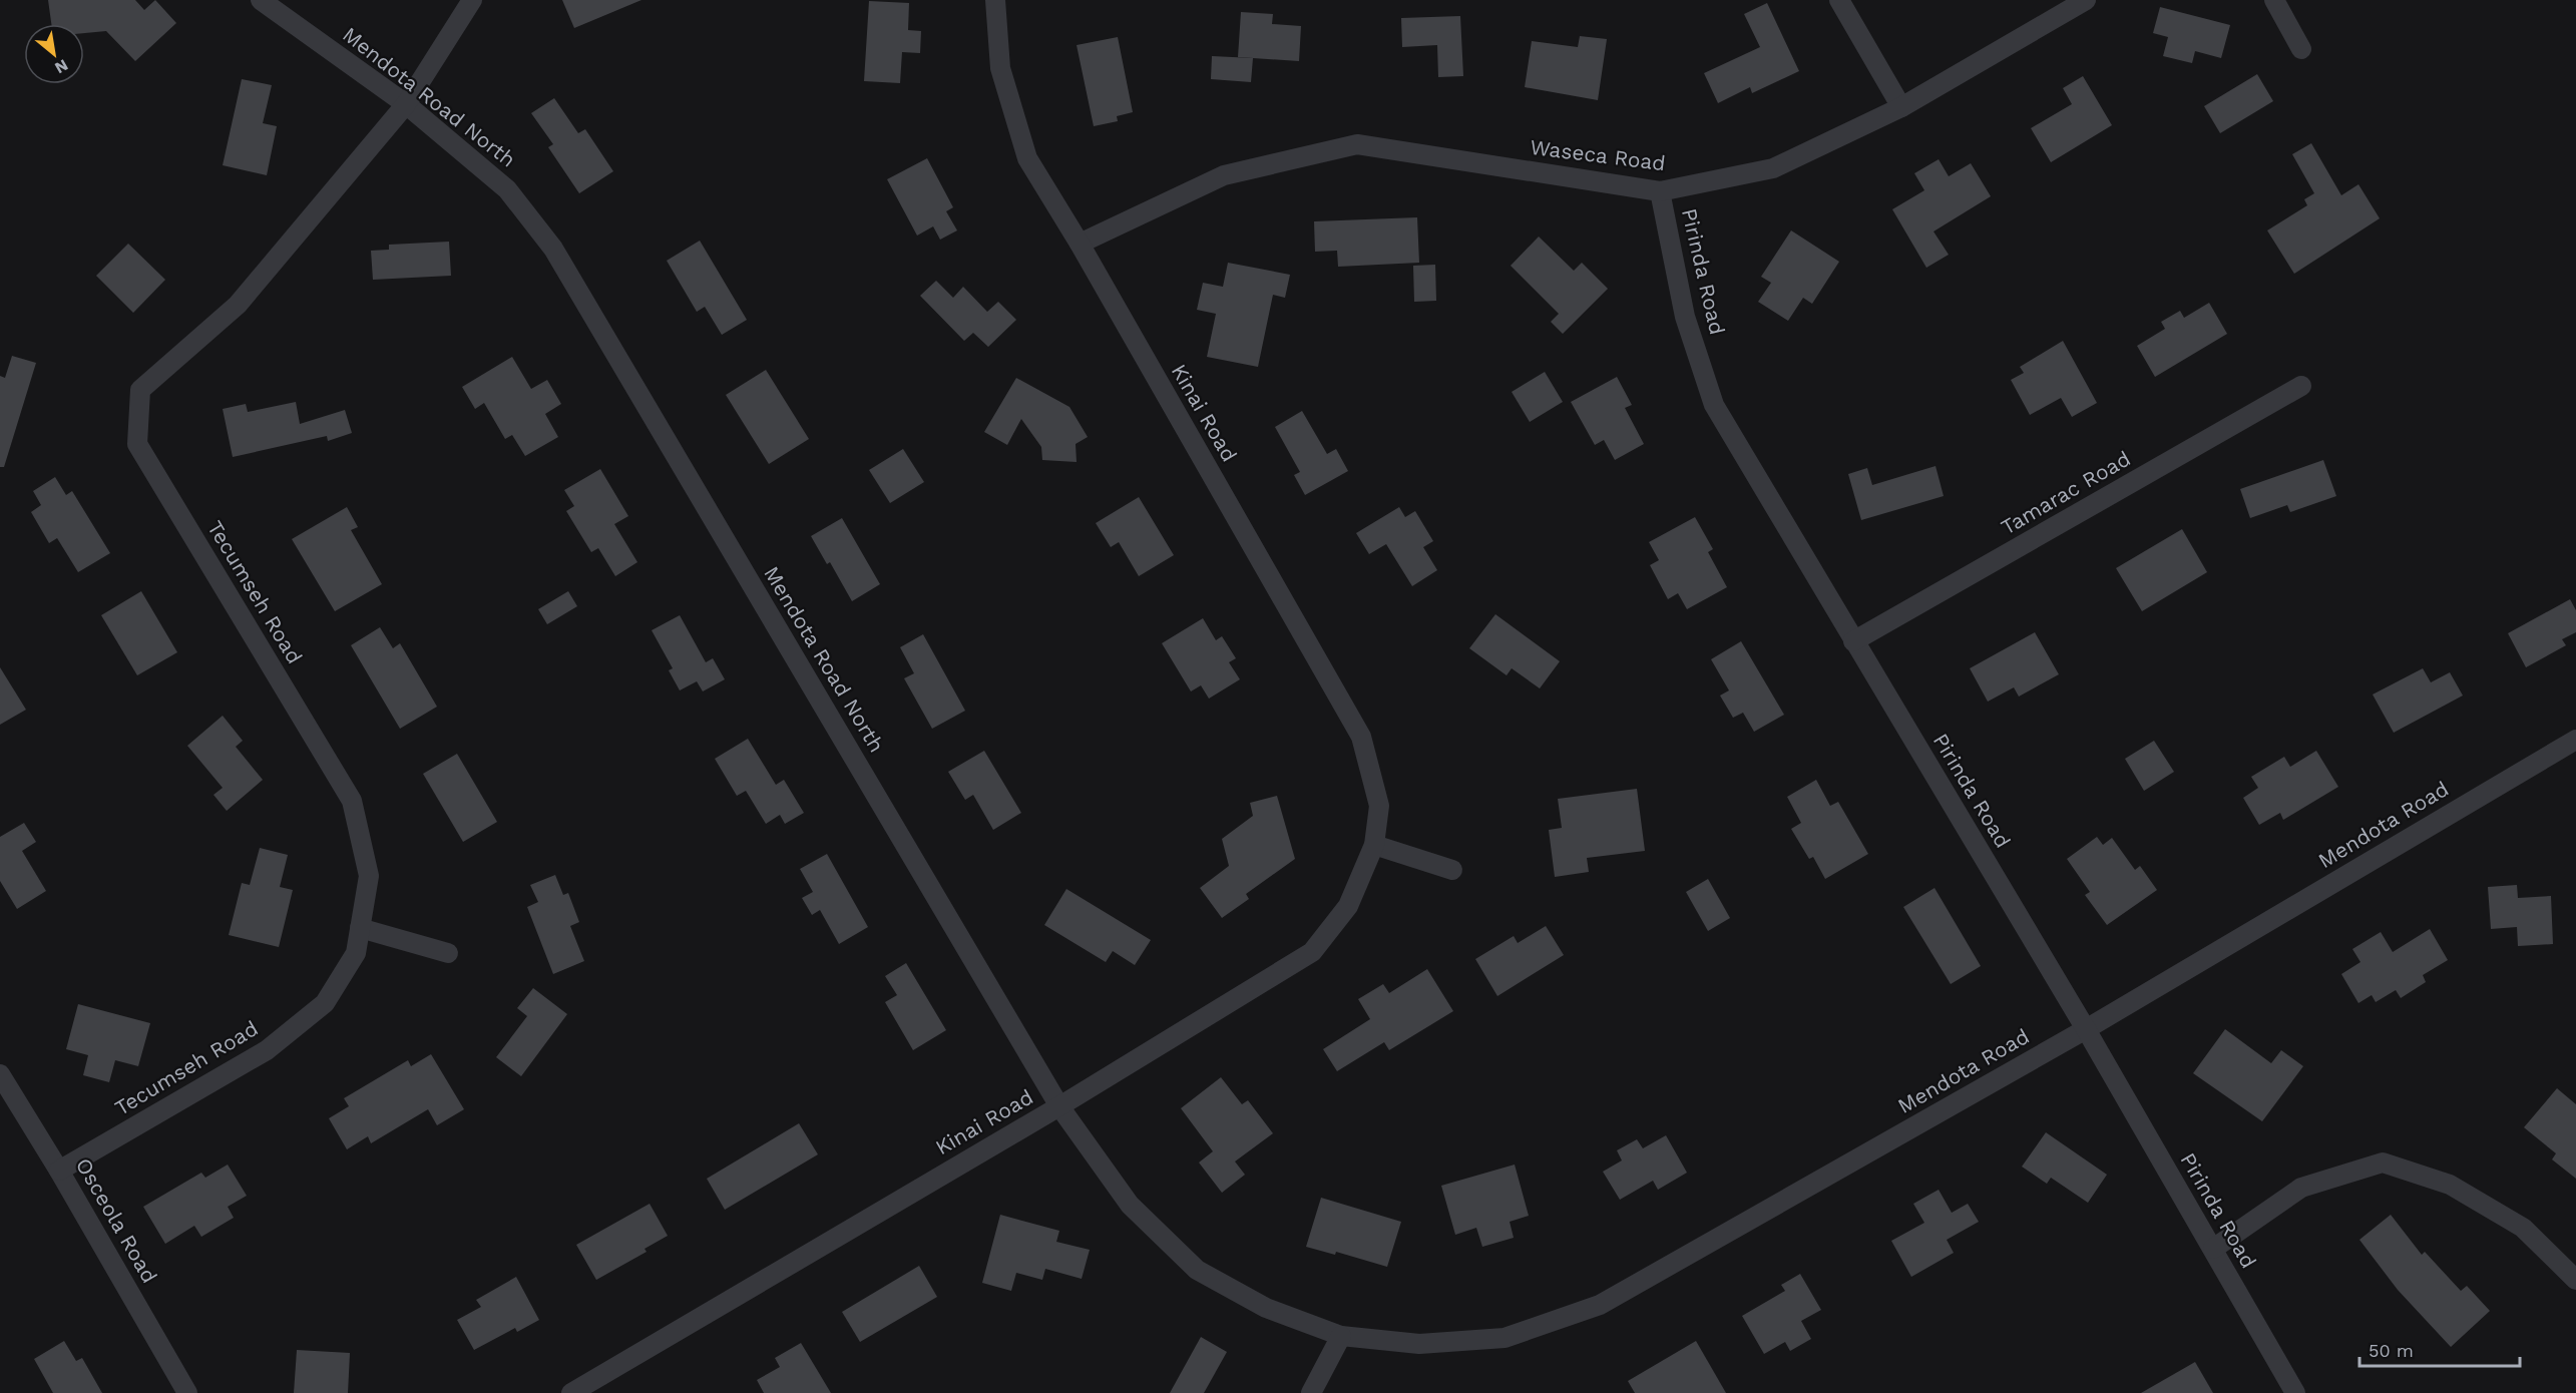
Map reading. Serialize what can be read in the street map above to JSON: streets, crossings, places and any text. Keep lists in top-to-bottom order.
{
  "streets": {
    "street": [
      "Mendota Road North",
      "Waseca Road",
      "Pirinda Road",
      "Kinai Road",
      "Tamarac Road",
      "Tecumseh Road",
      "Mendota Road",
      "Osceola Road"
    ]
  },
  "crossings": [
    ["Mendota Road North", "Kinai Road"],
    ["Mendota Road North", "Tecumseh Road"],
    ["Mendota Road North", "Mendota Road"],
    ["Waseca Road", "Pirinda Road"],
    ["Waseca Road", "Kinai Road"],
    ["Pirinda Road", "Tamarac Road"],
    ["Pirinda Road", "Mendota Road"],
    ["Tecumseh Road", "Osceola Road"]
  ],
  "scale_bar": "50 m",
  "north": "bottom right"
}
